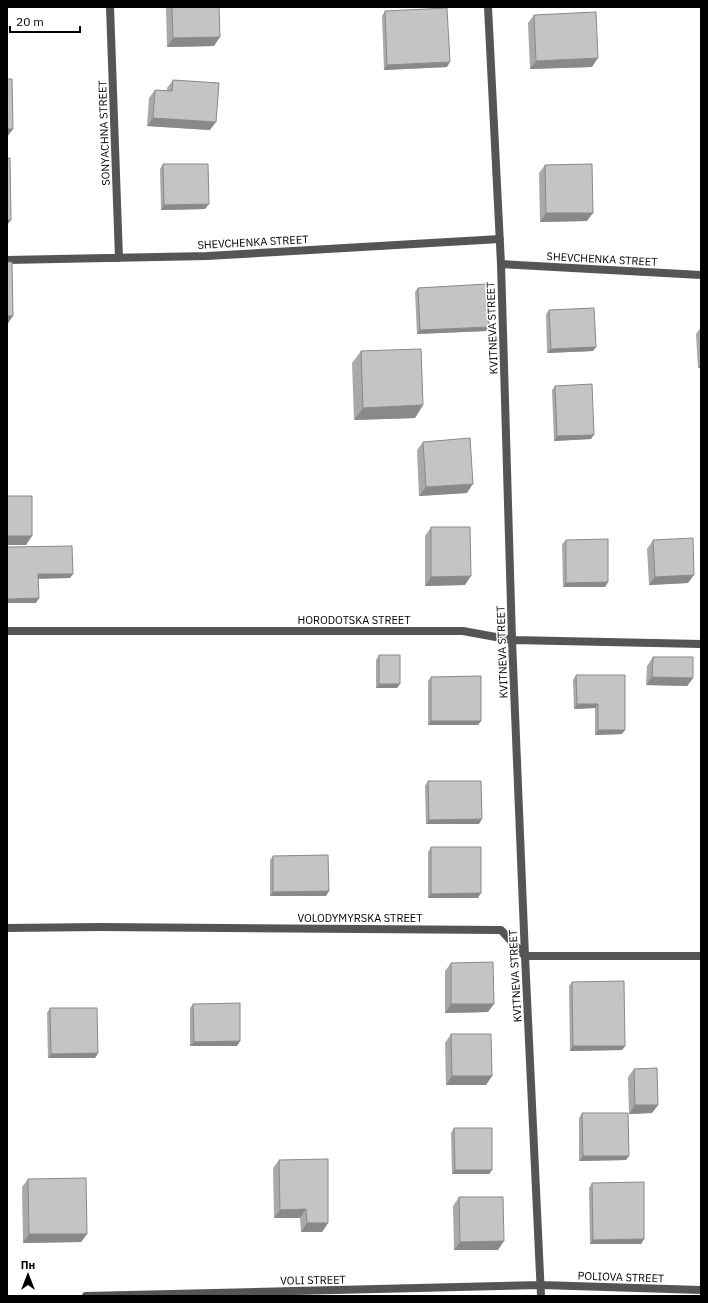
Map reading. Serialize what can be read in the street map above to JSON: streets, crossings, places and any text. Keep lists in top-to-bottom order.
{
  "streets": {
    "street": [
      "SONYACHNA STREET",
      "SHEVCHENKA STREET",
      "KVITNEVA STREET",
      "HORODOTSKA STREET",
      "VOLODYMYRSKA STREET",
      "POLIOVA STREET",
      "VOLI STREET"
    ]
  },
  "crossings": [
    ["SONYACHNA STREET", "SHEVCHENKA STREET"],
    ["SHEVCHENKA STREET", "KVITNEVA STREET"],
    ["KVITNEVA STREET", "HORODOTSKA STREET"],
    ["KVITNEVA STREET", "VOLODYMYRSKA STREET"],
    ["KVITNEVA STREET", "POLIOVA STREET"],
    ["KVITNEVA STREET", "VOLI STREET"],
    ["POLIOVA STREET", "VOLI STREET"]
  ],
  "scale_bar": "20 m",
  "north": "top"
}
